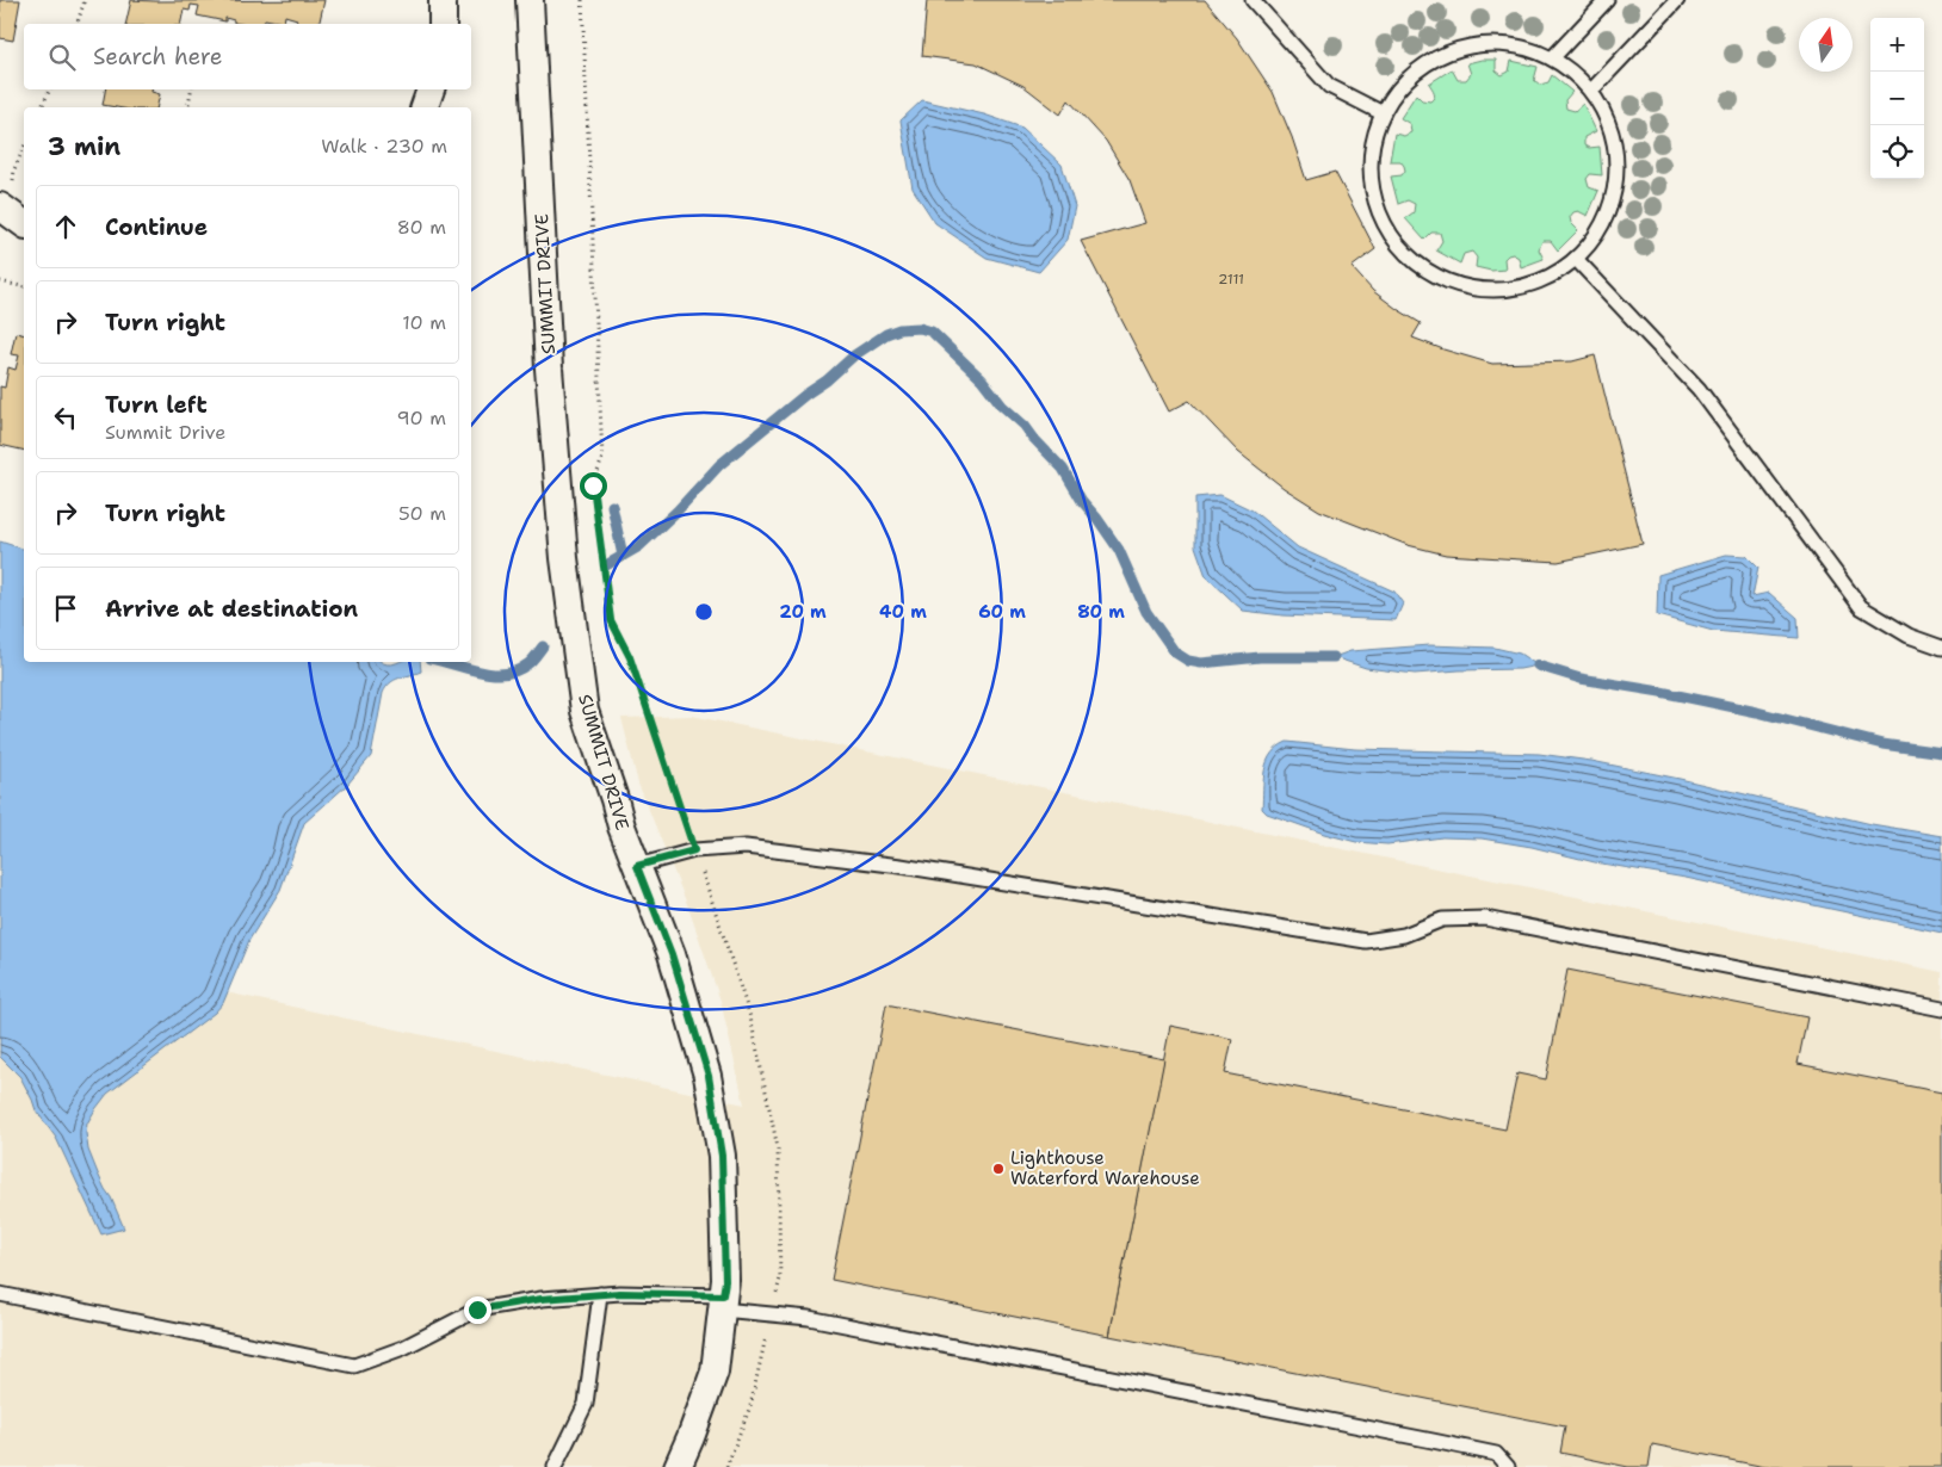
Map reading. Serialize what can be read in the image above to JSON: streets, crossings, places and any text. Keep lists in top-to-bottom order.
{
  "streets": {
    "street": ["SUMMIT DRIVE"]
  },
  "places": ["Lighthouse Waterford Warehouse"],
  "house_numbers": ["2111"],
  "north": "top",
  "page": {
    "map_buttons": ["+", "−"],
    "search": "Search here",
    "heading": ["3 min", "Walk · 230 m"],
    "list": [
      ["Continue", "80 m"],
      ["Turn right", "10 m"],
      ["Turn left", "Summit Drive", "90 m"],
      ["Turn right", "50 m"],
      "Arrive at destination"
    ]
  },
  "rings": [
    "20 m",
    "40 m",
    "60 m",
    "80 m"
  ]
}
